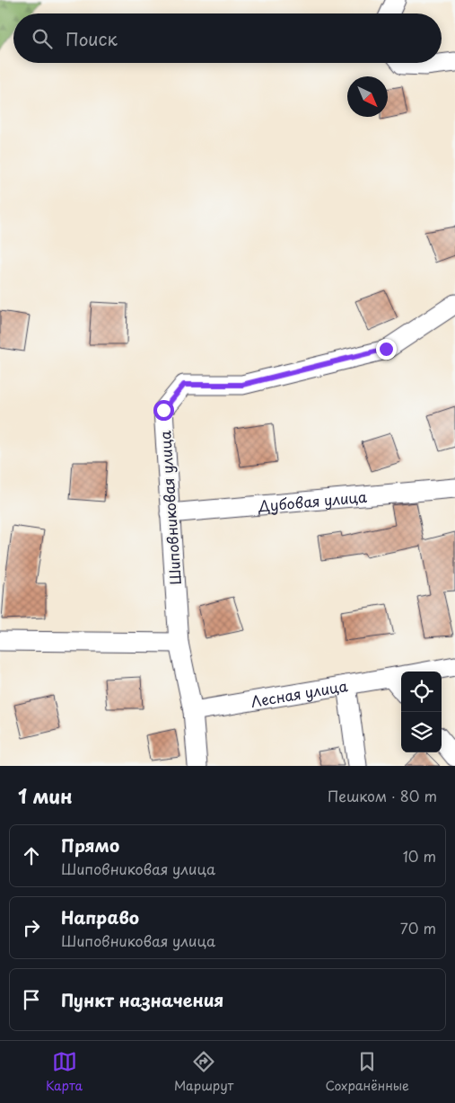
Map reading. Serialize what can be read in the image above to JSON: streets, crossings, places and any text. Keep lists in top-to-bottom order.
{
  "streets": {
    "street": ["Дубовая улица", "Шиповниковая улица", "Лесная улица"]
  },
  "crossings": [
    ["Дубовая улица", "Шиповниковая улица"],
    ["Шиповниковая улица", "Лесная улица"]
  ],
  "north": "bottom right",
  "page": {
    "search": "Поиск",
    "heading": ["1 мин", "Пешком · 80 m"],
    "list": [
      ["Прямо", "Шиповниковая улица", "10 m"],
      ["Направо", "Шиповниковая улица", "70 m"],
      "Пункт назначения"
    ],
    "nav": ["Карта", "Маршрут", "Сохранённые"]
  }
}
